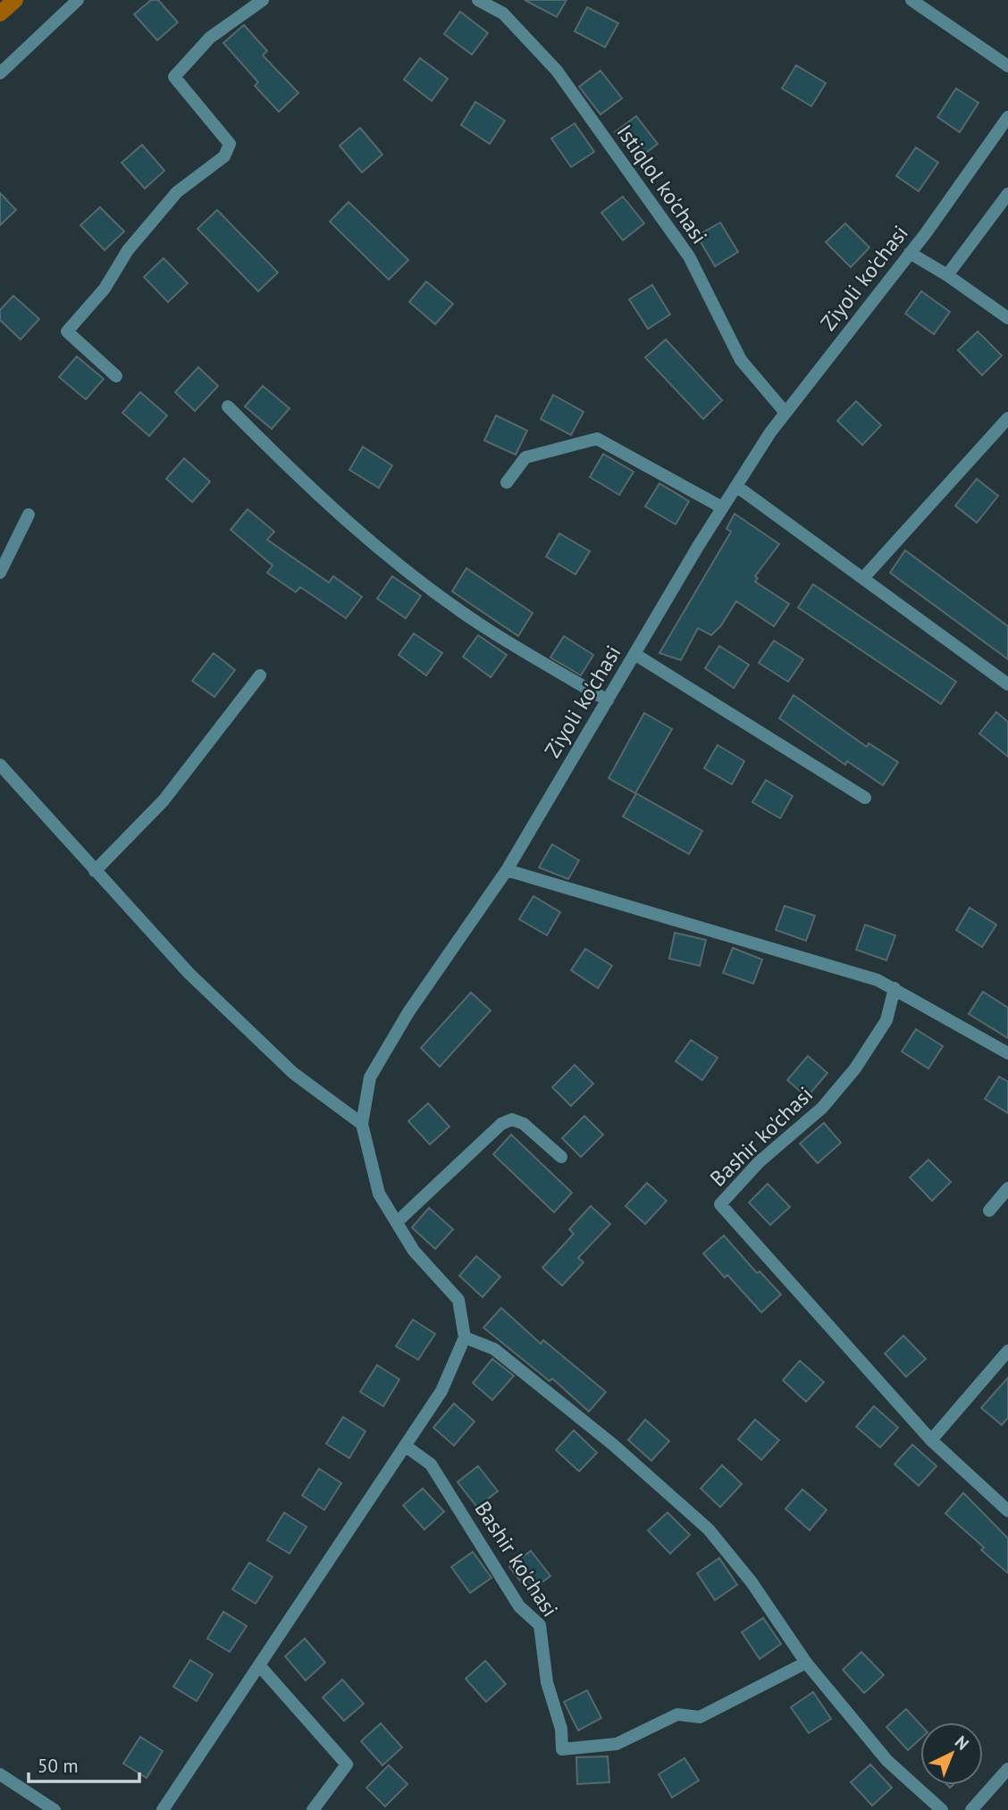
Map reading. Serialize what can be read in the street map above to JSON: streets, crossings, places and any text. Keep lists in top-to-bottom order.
{
  "streets": {
    "street": ["Istiqlol ko'chasi", "Ziyoli ko'chasi", "Bashir ko'chasi"]
  },
  "crossings": [
    ["Istiqlol ko'chasi", "Ziyoli ko'chasi"]
  ],
  "scale_bar": "50 m",
  "north": "top right"
}
